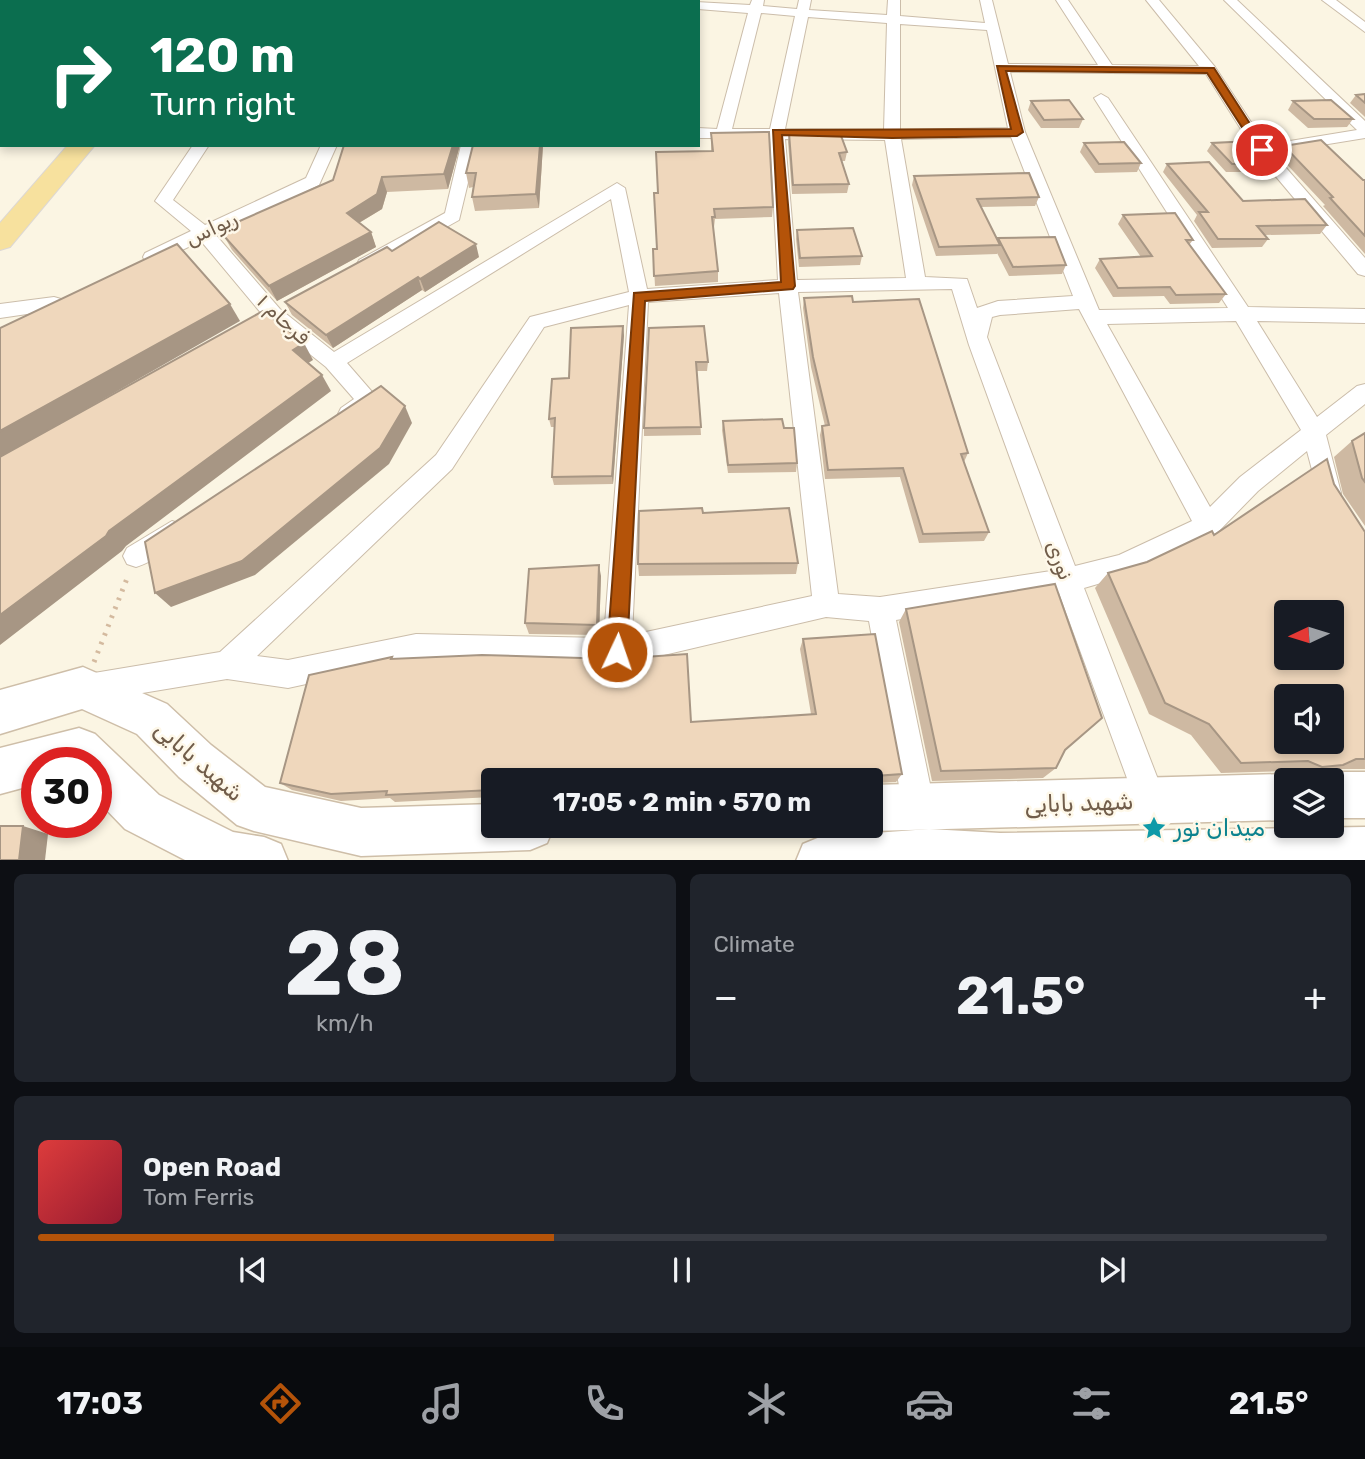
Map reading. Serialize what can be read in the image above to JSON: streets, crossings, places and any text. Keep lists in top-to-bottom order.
{
  "streets": {
    "main road": ["شهید بابایی"],
    "street": ["ریواس", "فرجام ۱", "نوری"]
  },
  "crossings": [
    ["ریواس", "فرجام ۱"],
    ["نوری", "شهید بابایی"]
  ],
  "places": {
    "place": ["میدان نور"]
  },
  "north": "left",
  "page": {
    "turn": ["120 m", "Turn right"],
    "limit": "30",
    "trip": "17:05 · 2 min · 570 m",
    "tile": [
      ["28", "km/h"],
      "Climate"
    ],
    "heat": ["−", "21.5°", "+"],
    "song": ["Open Road", "Tom Ferris"],
    "tabs": ["17:03", "21.5°"]
  }
}
